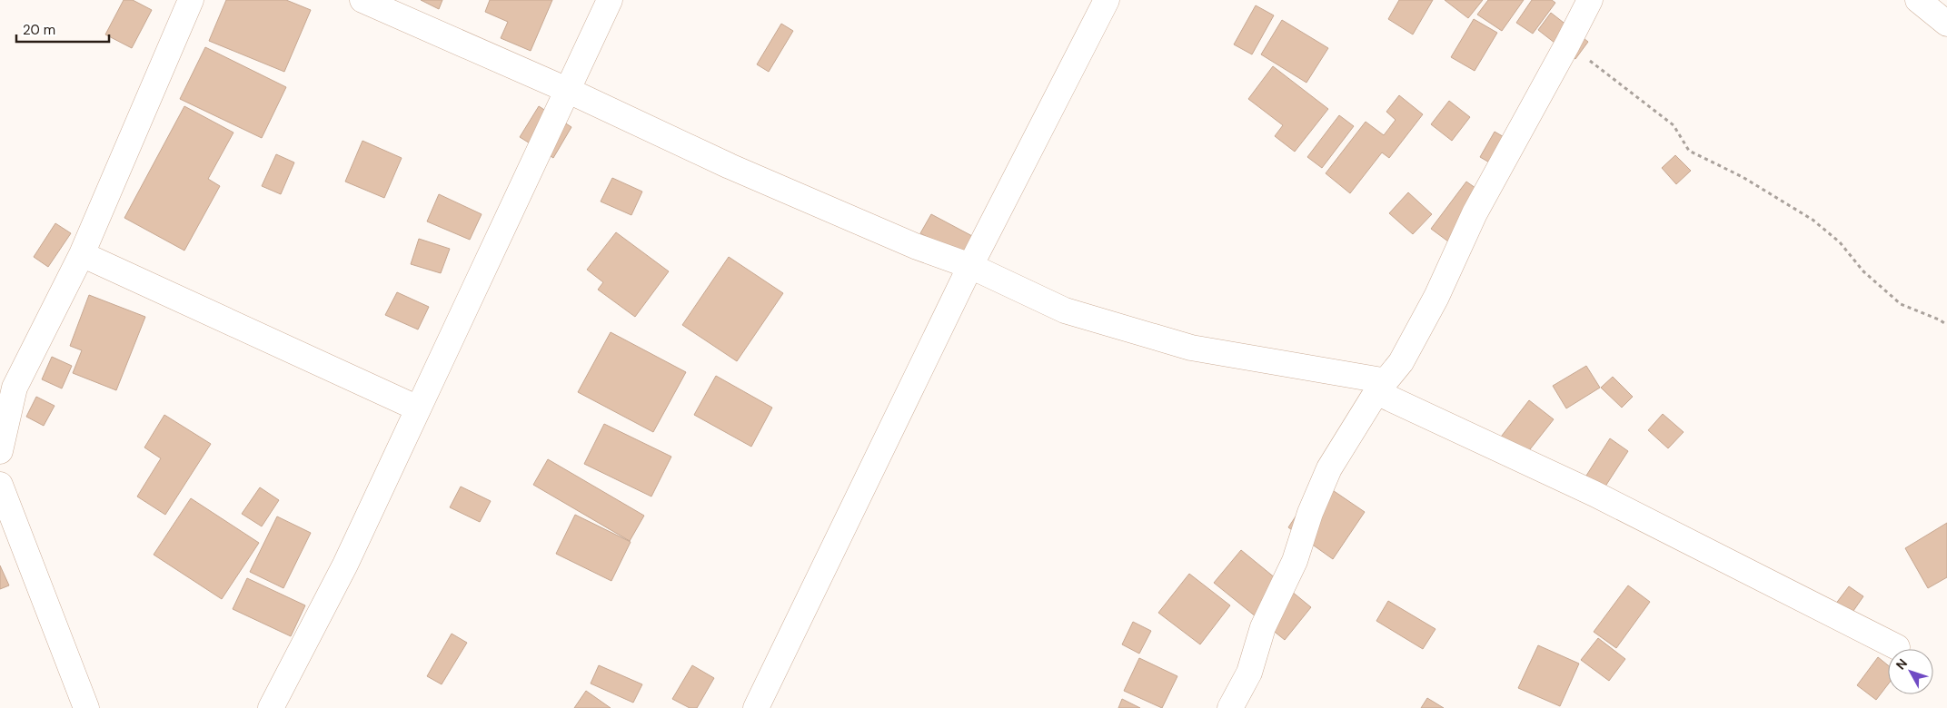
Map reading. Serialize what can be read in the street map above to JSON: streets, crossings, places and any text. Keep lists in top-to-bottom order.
{
  "scale_bar": "20 m",
  "north": "top left"
}
